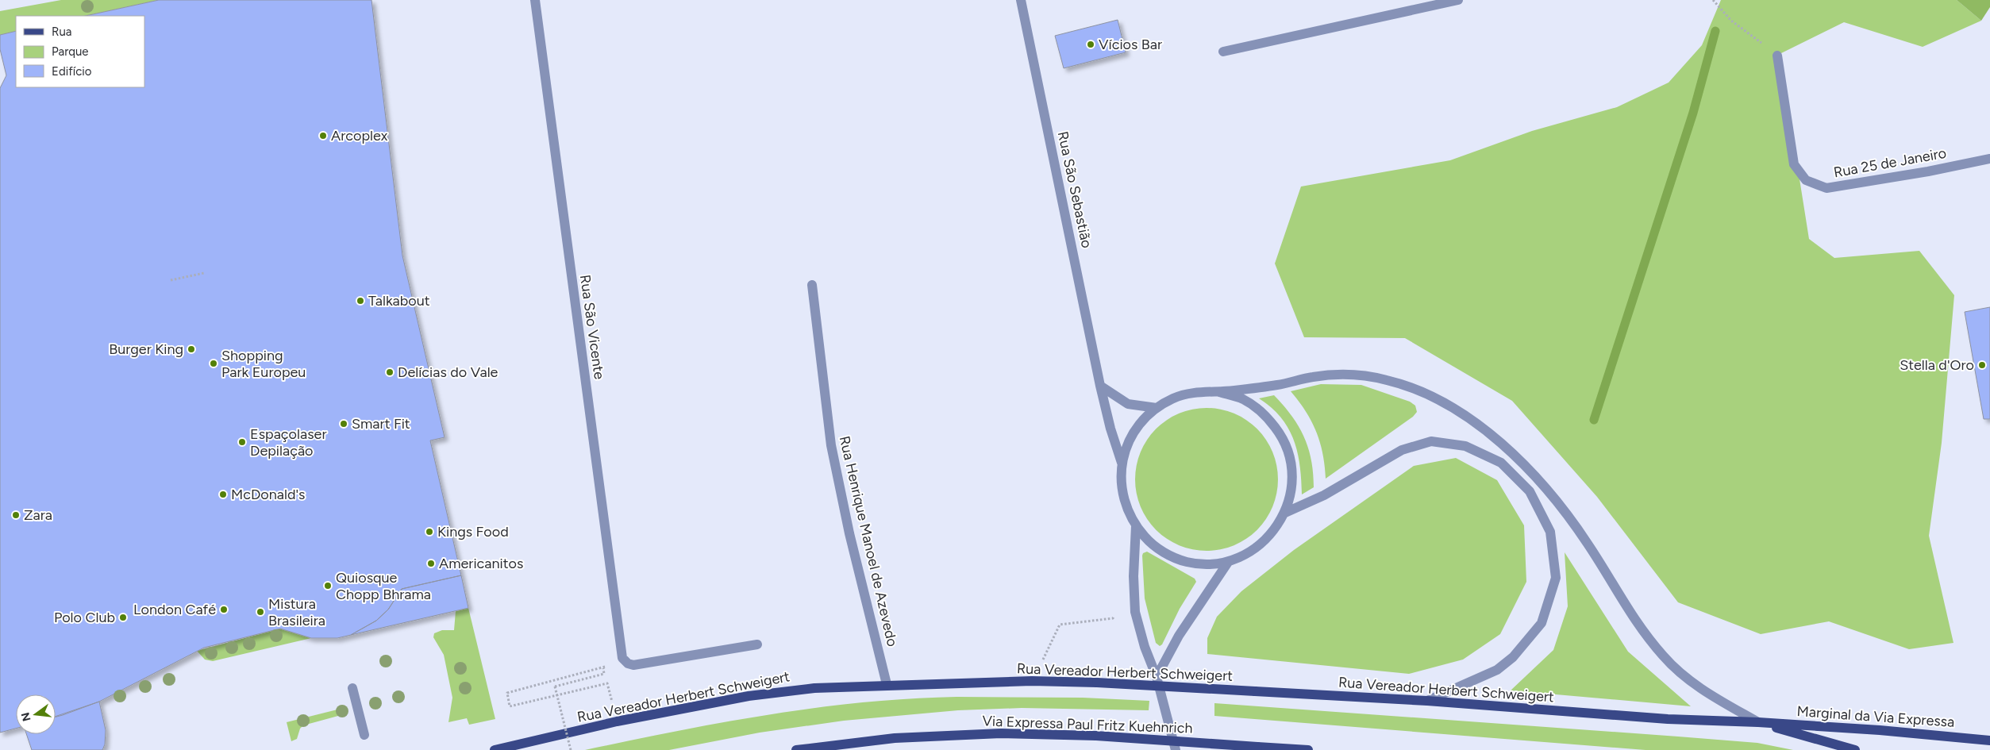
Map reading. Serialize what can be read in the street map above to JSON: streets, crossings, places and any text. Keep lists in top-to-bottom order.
{
  "streets": {
    "main road": ["Rua Vereador Herbert Schweigert", "Marginal da Via Expressa", "Via Expressa Paul Fritz Kuehnrich"],
    "street": [
      "Rua 25 de Janeiro",
      "Rua São Sebastião",
      "Rua São Vicente",
      "Rua Henrique Manoel de Azevedo"
    ]
  },
  "crossings": [
    ["Rua Henrique Manoel de Azevedo", "Rua Vereador Herbert Schweigert"],
    ["Rua Vereador Herbert Schweigert", "Marginal da Via Expressa"]
  ],
  "places": [
    "Vícios Bar",
    "Arcoplex",
    "Talkabout",
    "Burger King",
    "Shopping Park Europeu",
    "Stella d'Oro",
    "Delícias do Vale",
    "Smart Fit",
    "Espaçolaser Depilação",
    "McDonald's",
    "Zara",
    "Kings Food",
    "Americanitos",
    "Quiosque Chopp Bhrama",
    "London Café",
    "Mistura Brasileira",
    "Polo Club"
  ],
  "legend": ["Rua", "Parque", "Edifício"],
  "north": "left"
}
